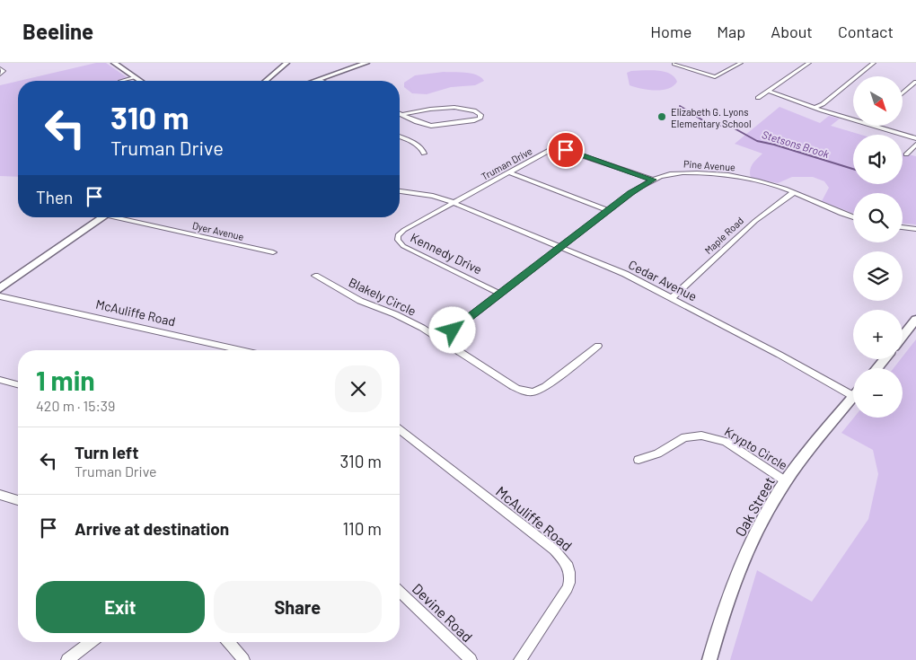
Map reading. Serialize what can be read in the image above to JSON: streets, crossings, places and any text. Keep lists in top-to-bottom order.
{
  "streets": {
    "street": [
      "Truman Drive",
      "Pine Avenue",
      "Dyer Avenue",
      "Maple Road",
      "Kennedy Drive",
      "Cedar Avenue",
      "Blakely Circle",
      "McAuliffe Road",
      "Krypto Circle",
      "Oak Street",
      "Devine Road"
    ]
  },
  "crossings": [
    ["Truman Drive", "Pine Avenue"],
    ["Truman Drive", "Kennedy Drive"],
    ["Truman Drive", "Cedar Avenue"],
    ["Pine Avenue", "Maple Road"],
    ["Pine Avenue", "Kennedy Drive"],
    ["Pine Avenue", "Cedar Avenue"],
    ["Pine Avenue", "Blakely Circle"],
    ["Maple Road", "Cedar Avenue"],
    ["Kennedy Drive", "Cedar Avenue"],
    ["Krypto Circle", "Oak Street"]
  ],
  "water": ["Stetsons Brook"],
  "places": ["Elizabeth G. Lyons Elementary School"],
  "north": "bottom right",
  "page": {
    "header": "Beeline",
    "nav": [
      "Home",
      "Map",
      "About",
      "Contact"
    ],
    "map_buttons": ["+", "−"],
    "turn": ["310 m", "Truman Drive"],
    "then": "Then",
    "heading": ["1 min", "420 m · 15:39"],
    "list": [
      {
        "name": "Turn left",
        "note": "Truman Drive",
        "value": "310 m"
      },
      {
        "name": "Arrive at destination",
        "value": "110 m"
      }
    ],
    "buttons": ["Exit", "Share"]
  }
}
